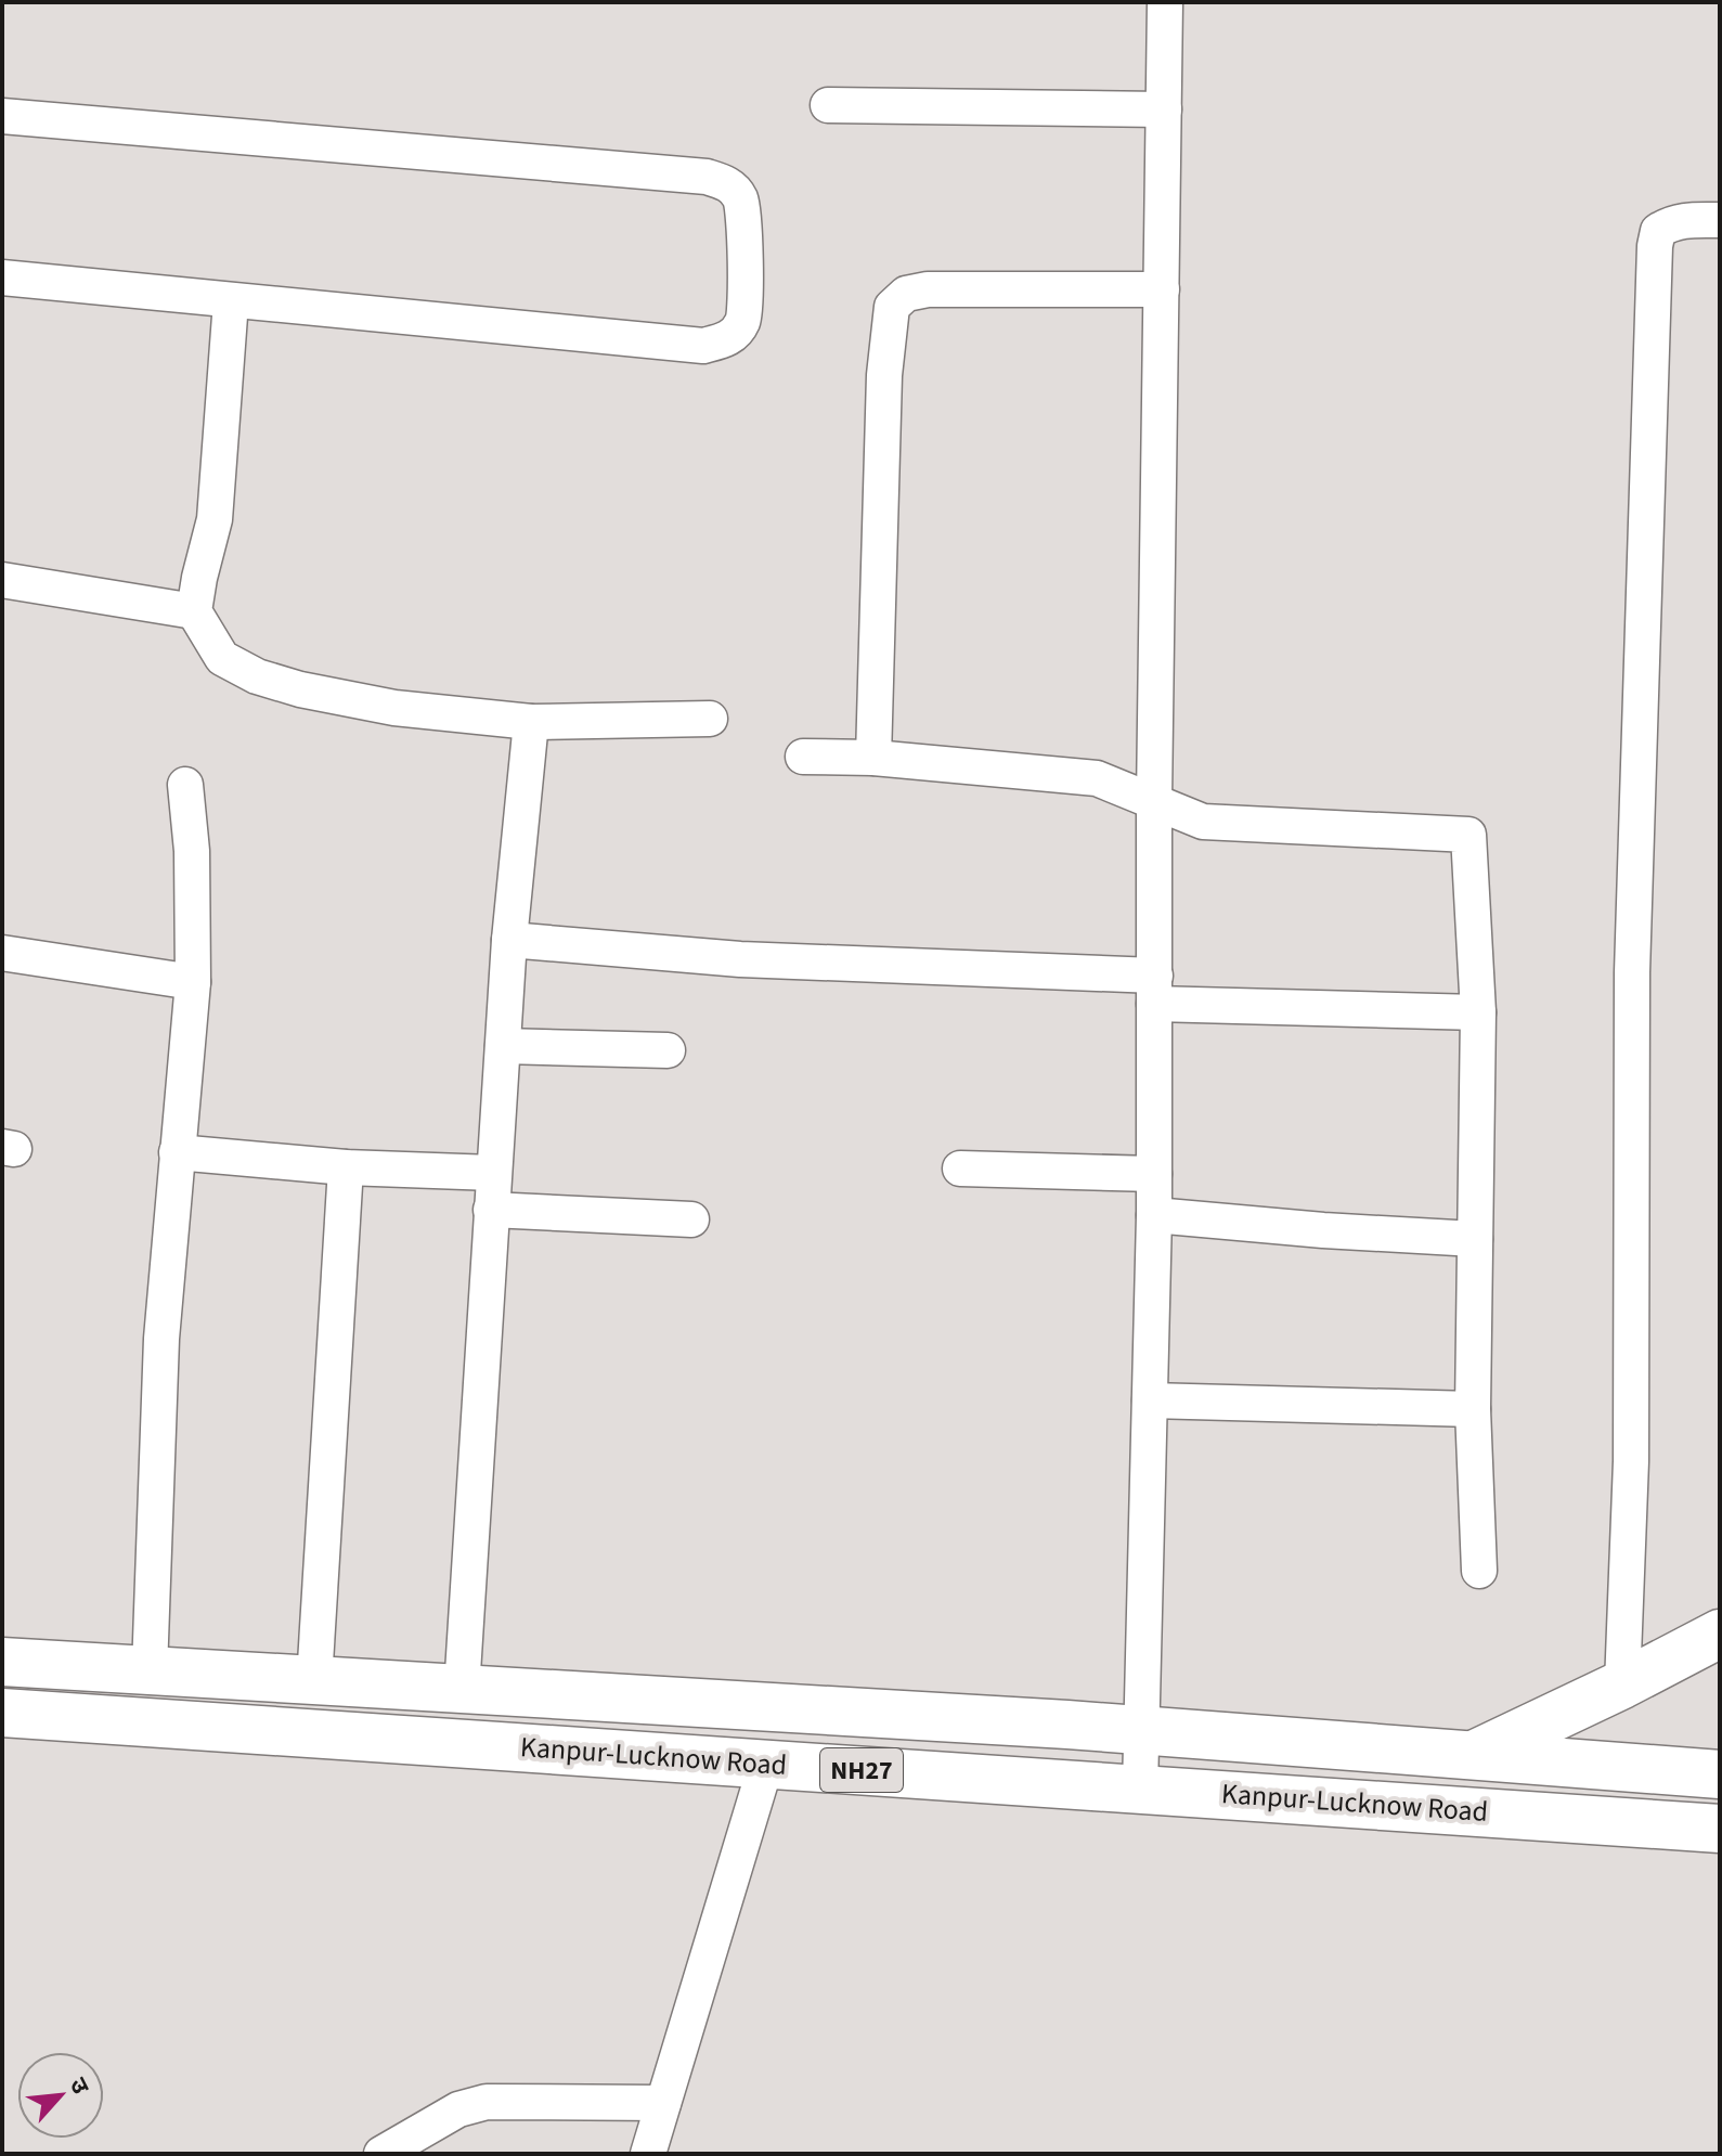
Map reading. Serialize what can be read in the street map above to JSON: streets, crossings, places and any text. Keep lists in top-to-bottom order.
{
  "streets": {
    "highway": ["Kanpur-Lucknow Road", "NH27"]
  },
  "north": "top right"
}
